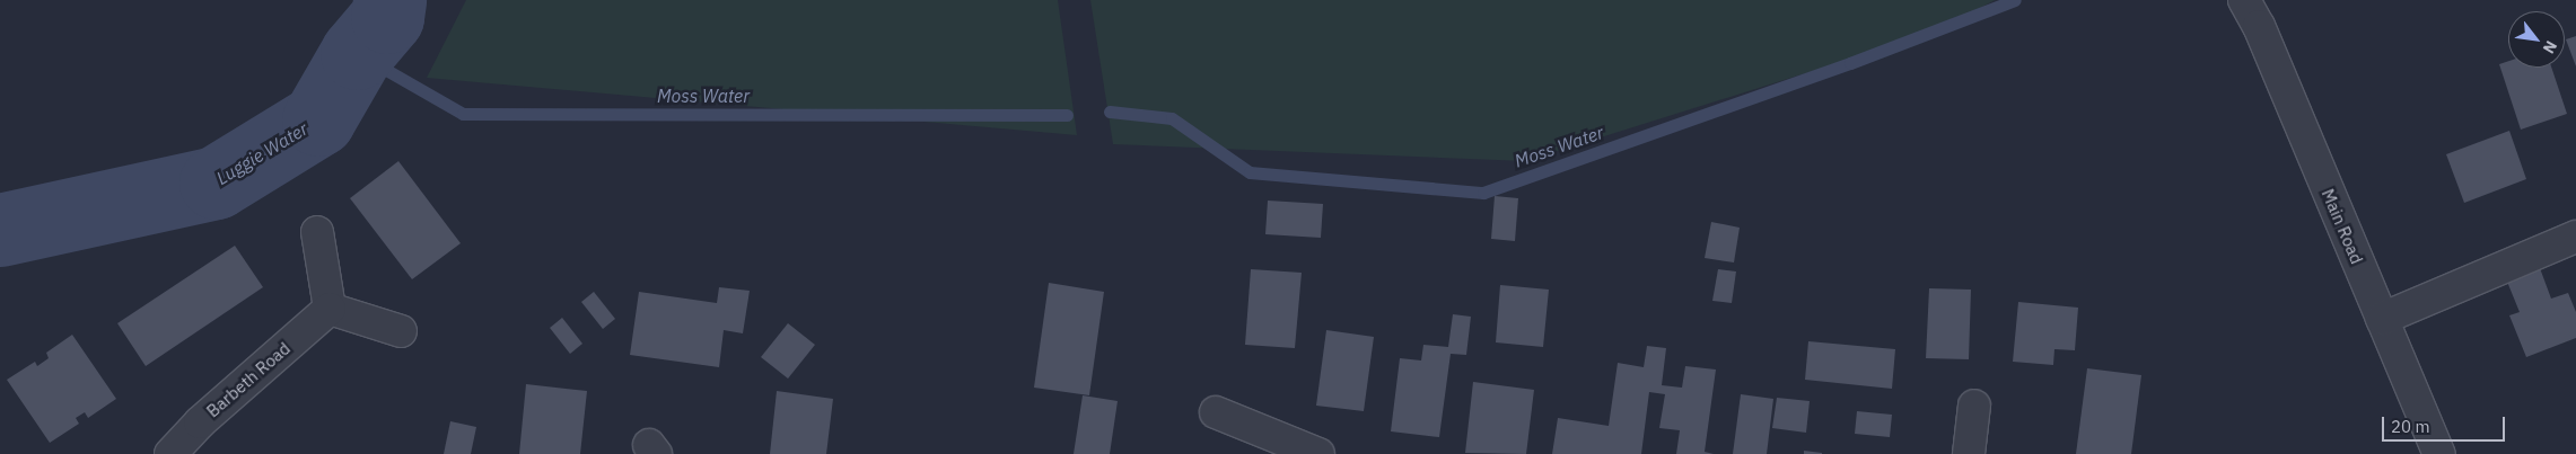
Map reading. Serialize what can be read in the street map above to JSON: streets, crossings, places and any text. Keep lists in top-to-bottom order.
{
  "streets": {
    "street": ["Main Road", "Barbeth Road"]
  },
  "water": ["Moss Water", "Luggie Water"],
  "scale_bar": "20 m",
  "north": "bottom right"
}
